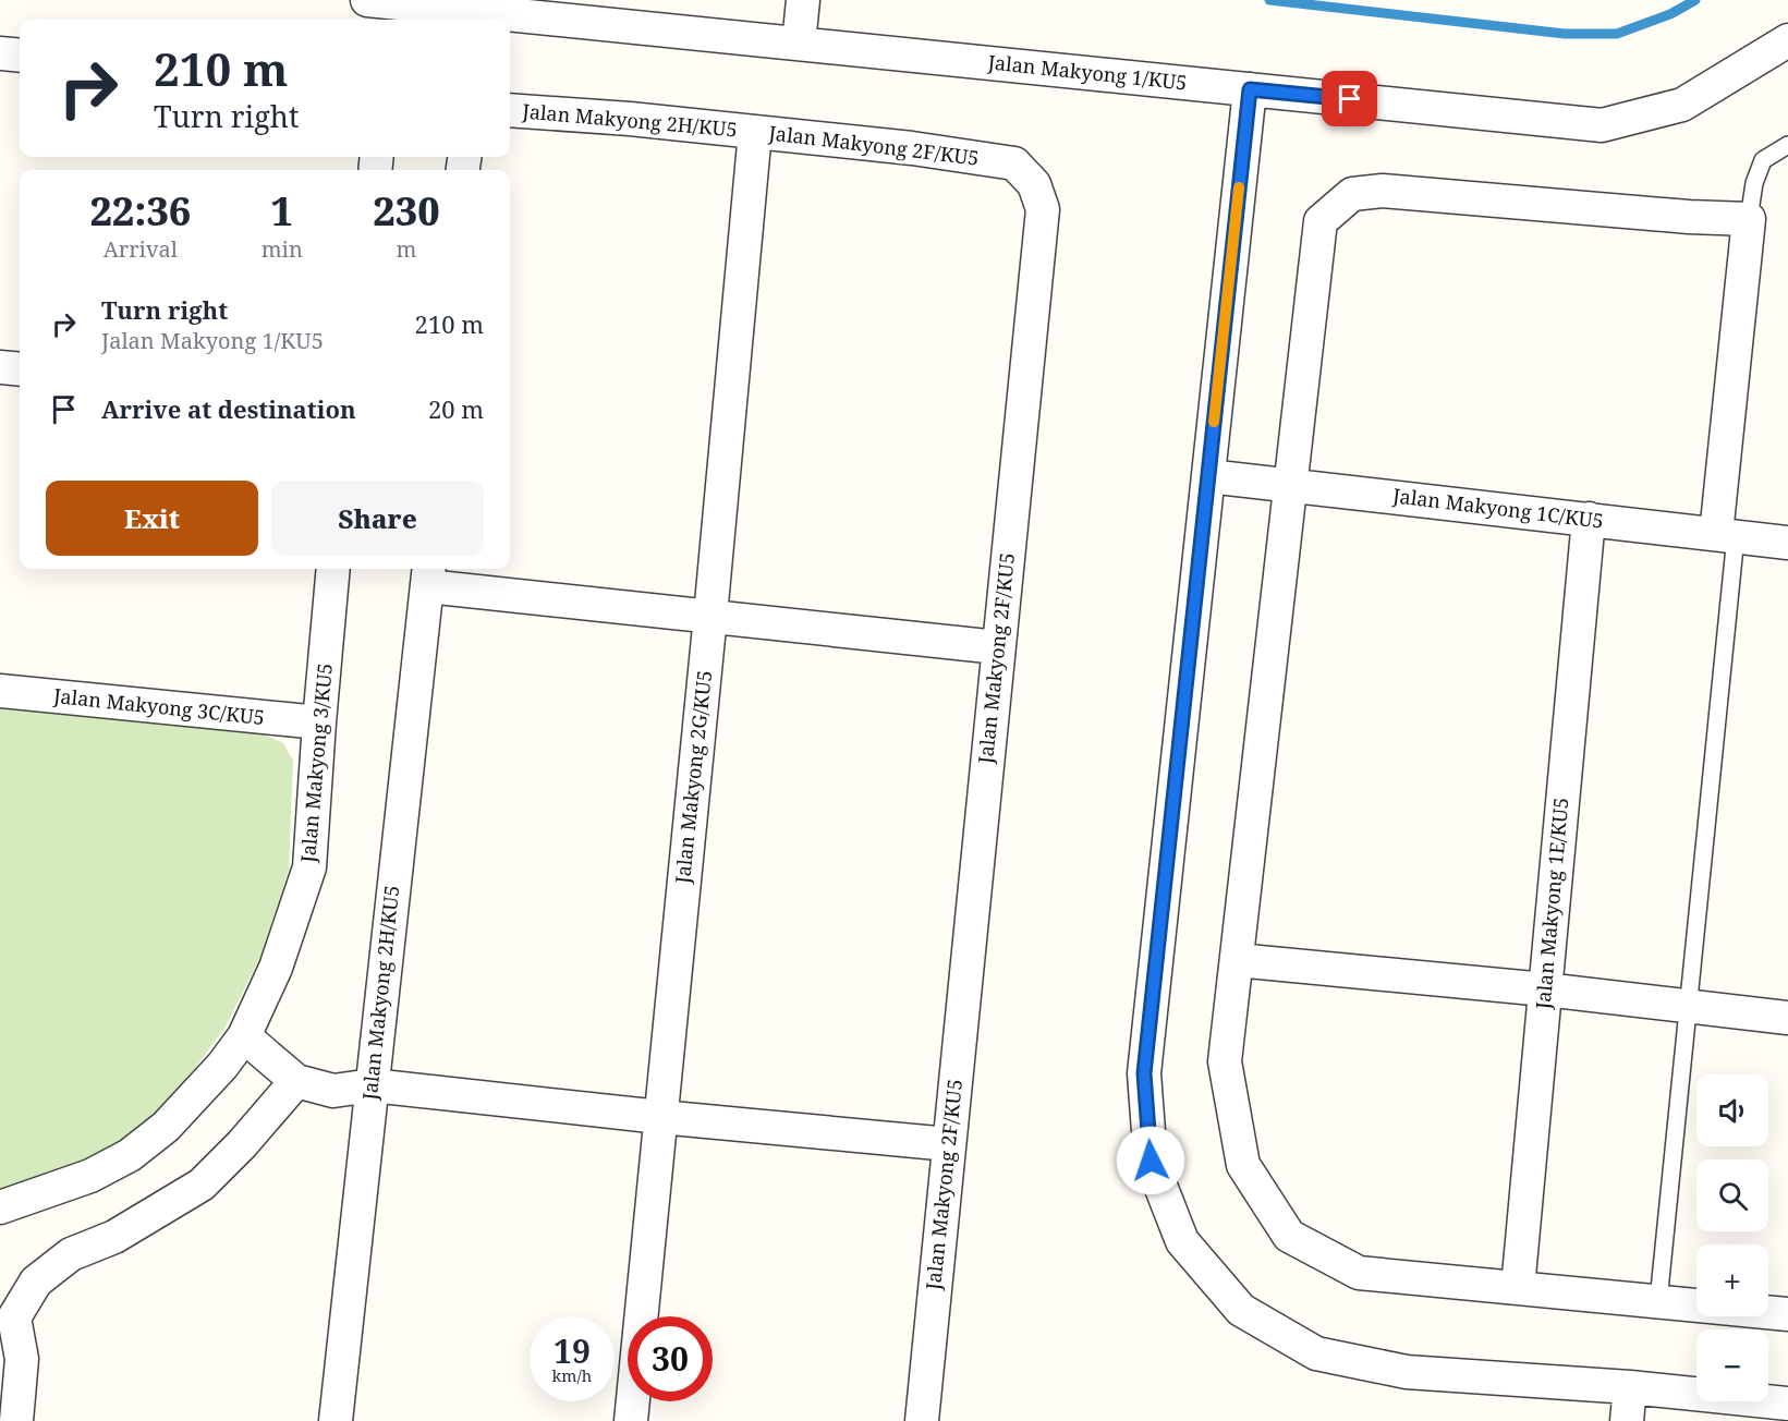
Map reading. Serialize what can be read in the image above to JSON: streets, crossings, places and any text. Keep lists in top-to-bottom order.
{
  "streets": {
    "street": [
      "Jalan Makyong 1/KU5",
      "Jalan Makyong 2H/KU5",
      "Jalan Makyong 2F/KU5",
      "Jalan Makyong 1C/KU5",
      "Jalan Makyong 3C/KU5",
      "Jalan Makyong 3/KU5",
      "Jalan Makyong 2G/KU5",
      "Jalan Makyong 1E/KU5"
    ]
  },
  "crossings": [
    ["Jalan Makyong 2H/KU5", "Jalan Makyong 2F/KU5"],
    ["Jalan Makyong 2H/KU5", "Jalan Makyong 2G/KU5"],
    ["Jalan Makyong 2F/KU5", "Jalan Makyong 2G/KU5"],
    ["Jalan Makyong 1C/KU5", "Jalan Makyong 1E/KU5"],
    ["Jalan Makyong 3C/KU5", "Jalan Makyong 3/KU5"]
  ],
  "page": {
    "turn": ["210 m", "Turn right"],
    "eta": [
      "22:36",
      "Arrival",
      "1",
      "min",
      "230",
      "m"
    ],
    "list": [
      {
        "name": "Turn right",
        "note": "Jalan Makyong 1/KU5",
        "value": "210 m"
      },
      {
        "name": "Arrive at destination",
        "value": "20 m"
      }
    ],
    "buttons": ["Exit", "Share"],
    "map_buttons": ["+", "−"],
    "speed": "19 km/h",
    "limit": "30"
  }
}
